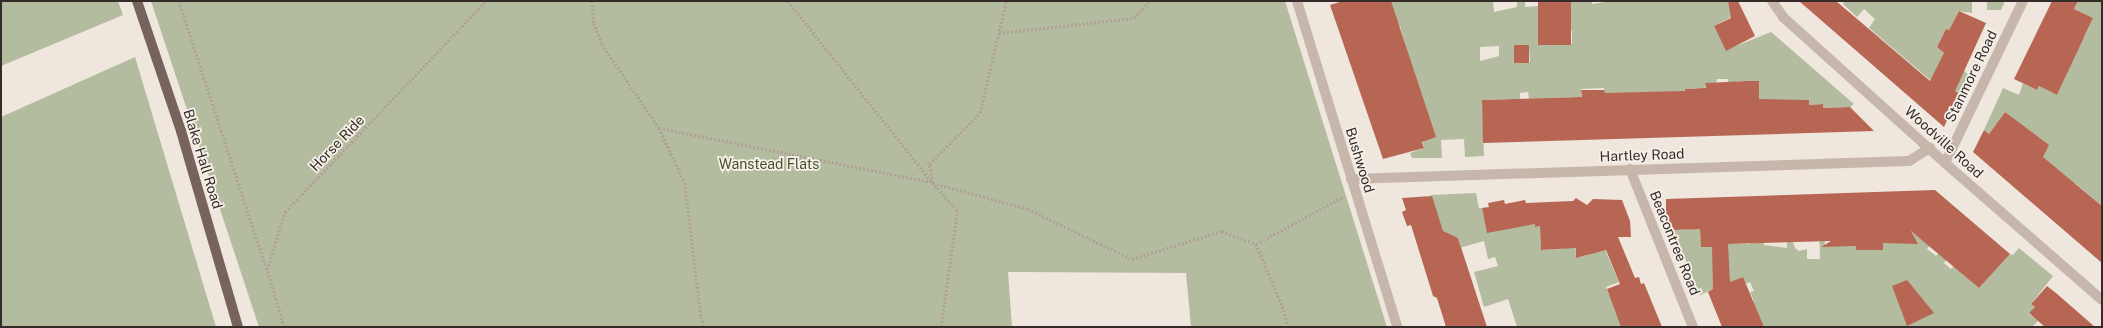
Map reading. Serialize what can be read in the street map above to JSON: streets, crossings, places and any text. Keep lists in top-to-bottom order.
{
  "streets": {
    "main road": ["Blake Hall Road"],
    "street": [
      "Stanmore Road",
      "Woodville Road",
      "Hartley Road",
      "Bushwood",
      "Beacontree Road"
    ],
    "path": ["Horse Ride"]
  },
  "crossings": [
    ["Stanmore Road", "Woodville Road"],
    ["Woodville Road", "Hartley Road"],
    ["Hartley Road", "Bushwood"],
    ["Hartley Road", "Beacontree Road"]
  ],
  "parks": ["Wanstead Flats"]
}
